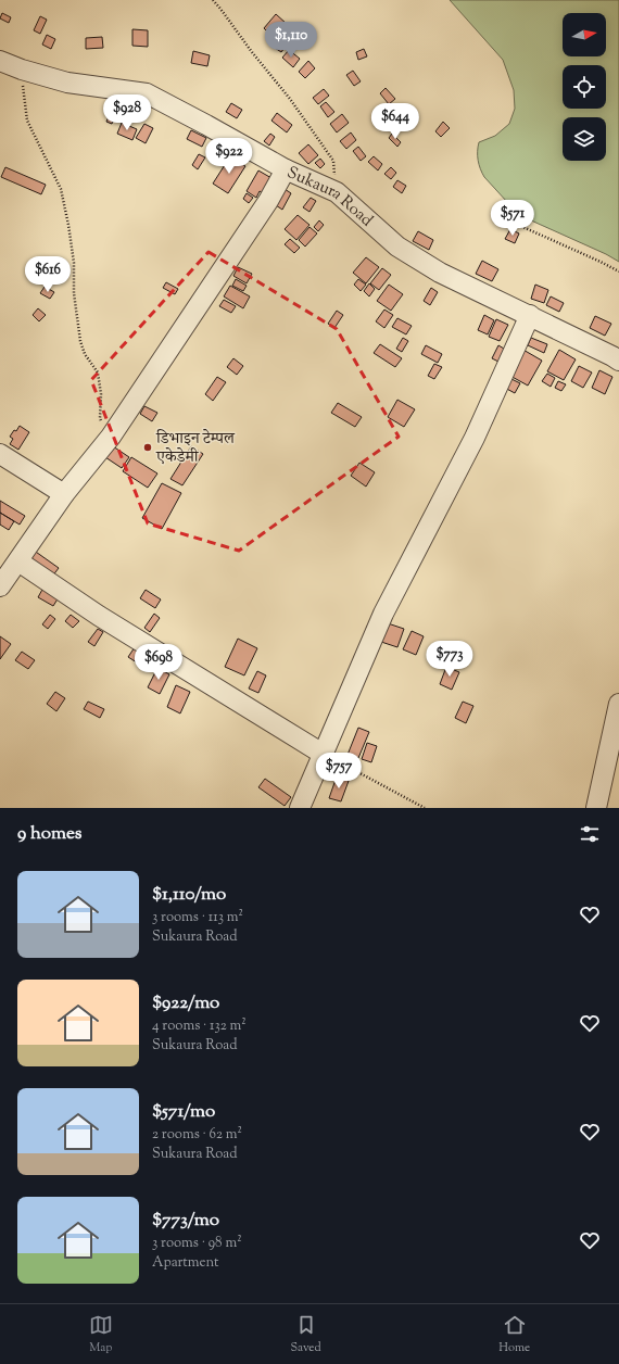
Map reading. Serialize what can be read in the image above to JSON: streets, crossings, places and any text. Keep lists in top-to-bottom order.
{
  "streets": {
    "street": ["Sukaura Road"]
  },
  "places": ["डिभाइन टेम्पल एकेडेमी"],
  "north": "right",
  "page": {
    "price": [
      "$1,110",
      "$928",
      "$644",
      "$922",
      "$571",
      "$616",
      "$773",
      "$698",
      "$757"
    ],
    "heading": "9 homes",
    "list": [
      {
        "name": "$1,110/mo",
        "note": "3 rooms · 113 m² · Sukaura Road"
      },
      {
        "name": "$922/mo",
        "note": "4 rooms · 132 m² · Sukaura Road"
      },
      {
        "name": "$571/mo",
        "note": "2 rooms · 62 m² · Sukaura Road"
      },
      {
        "name": "$773/mo",
        "note": "3 rooms · 98 m² · Apartment"
      }
    ],
    "tabs": ["Map", "Saved", "Home"]
  }
}
